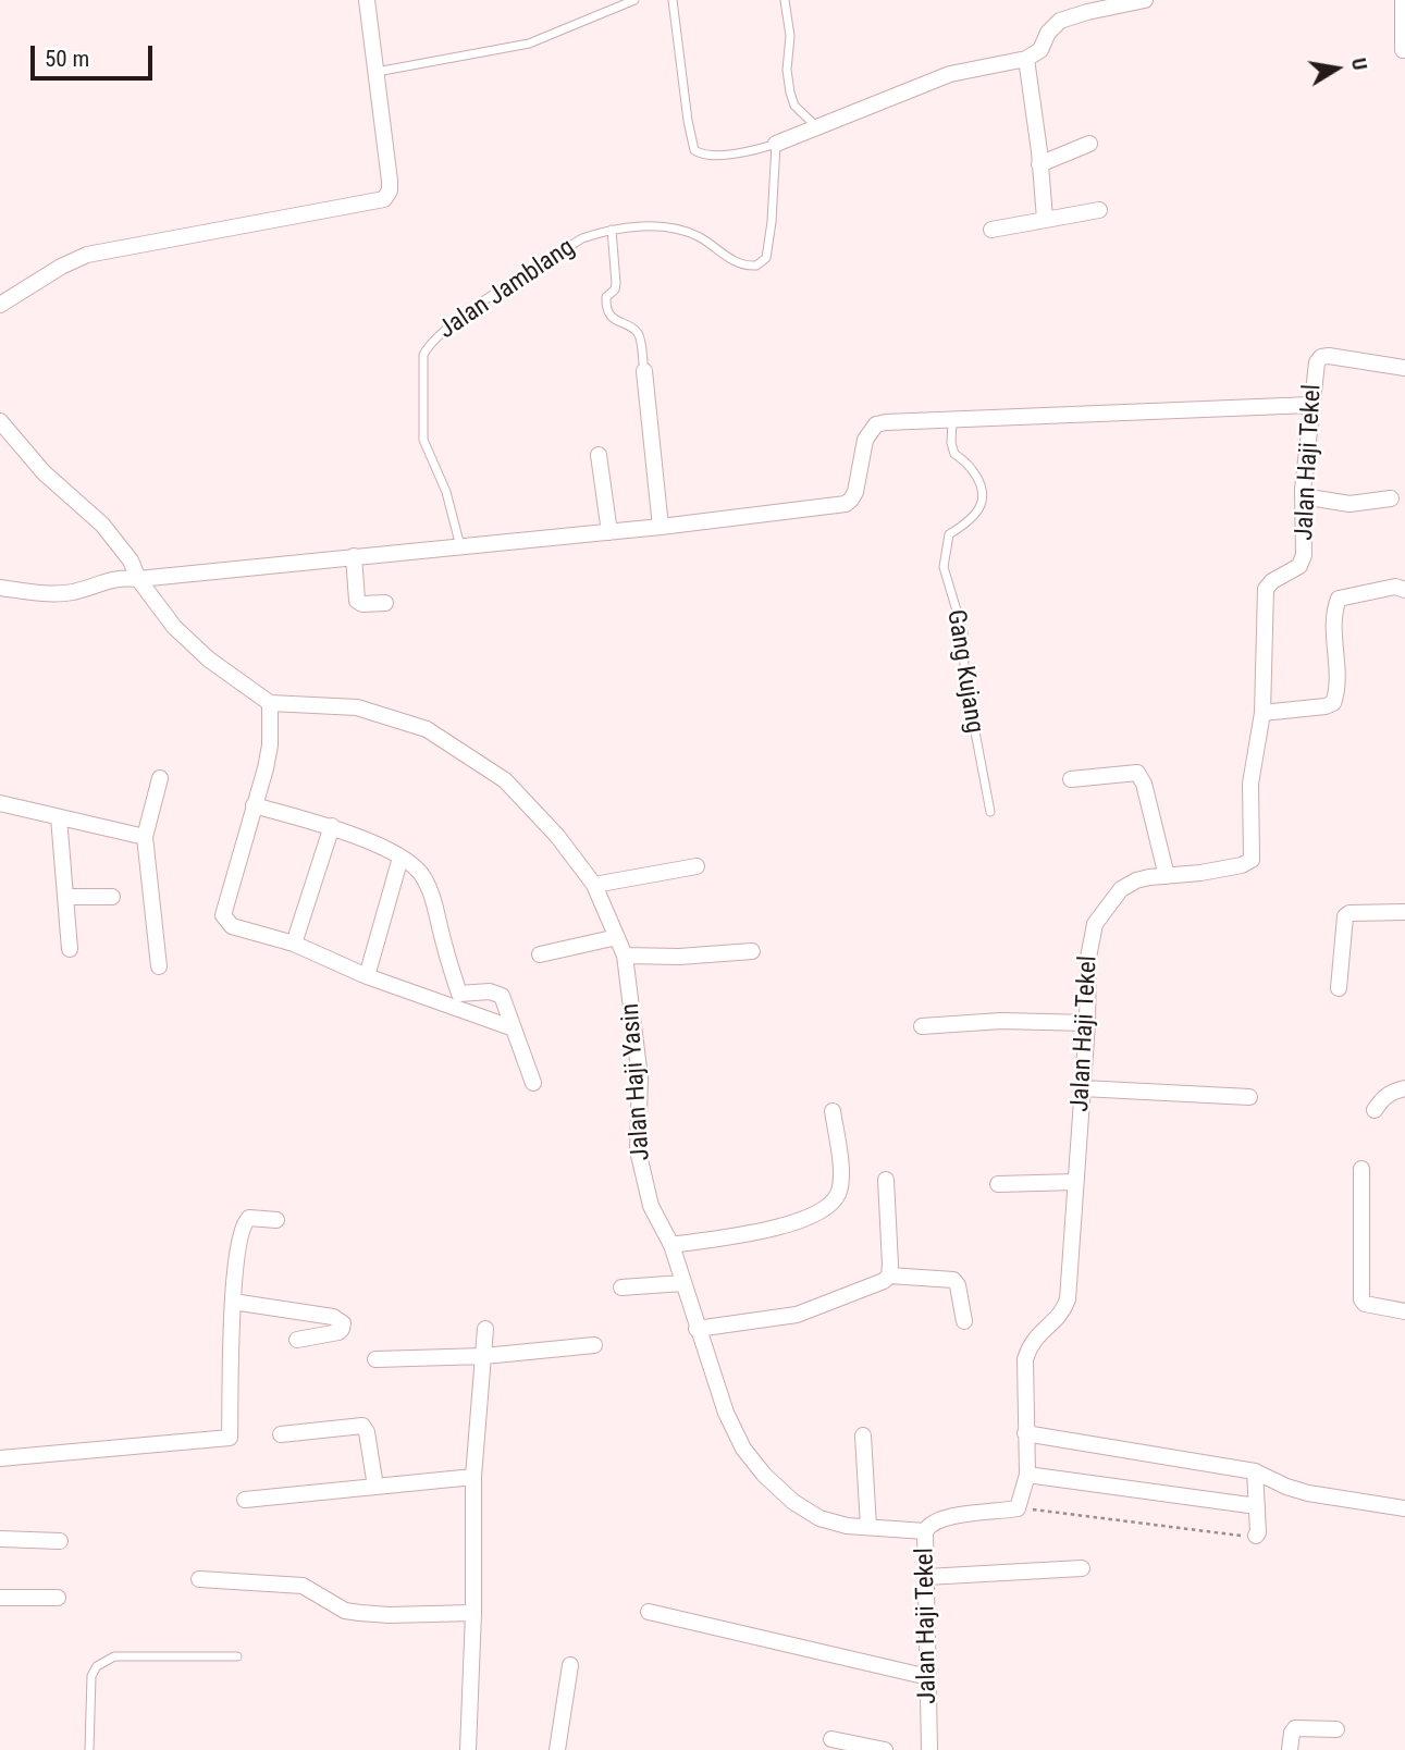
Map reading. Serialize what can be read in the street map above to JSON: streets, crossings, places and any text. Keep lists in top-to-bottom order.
{
  "streets": {
    "street": ["Jalan Haji Tekel", "Jalan Haji Yasin"],
    "lane": ["Jalan Jamblang", "Gang Kujang"]
  },
  "crossings": [
    ["Jalan Haji Tekel", "Jalan Haji Yasin"]
  ],
  "scale_bar": "50 m",
  "north": "right"
}
